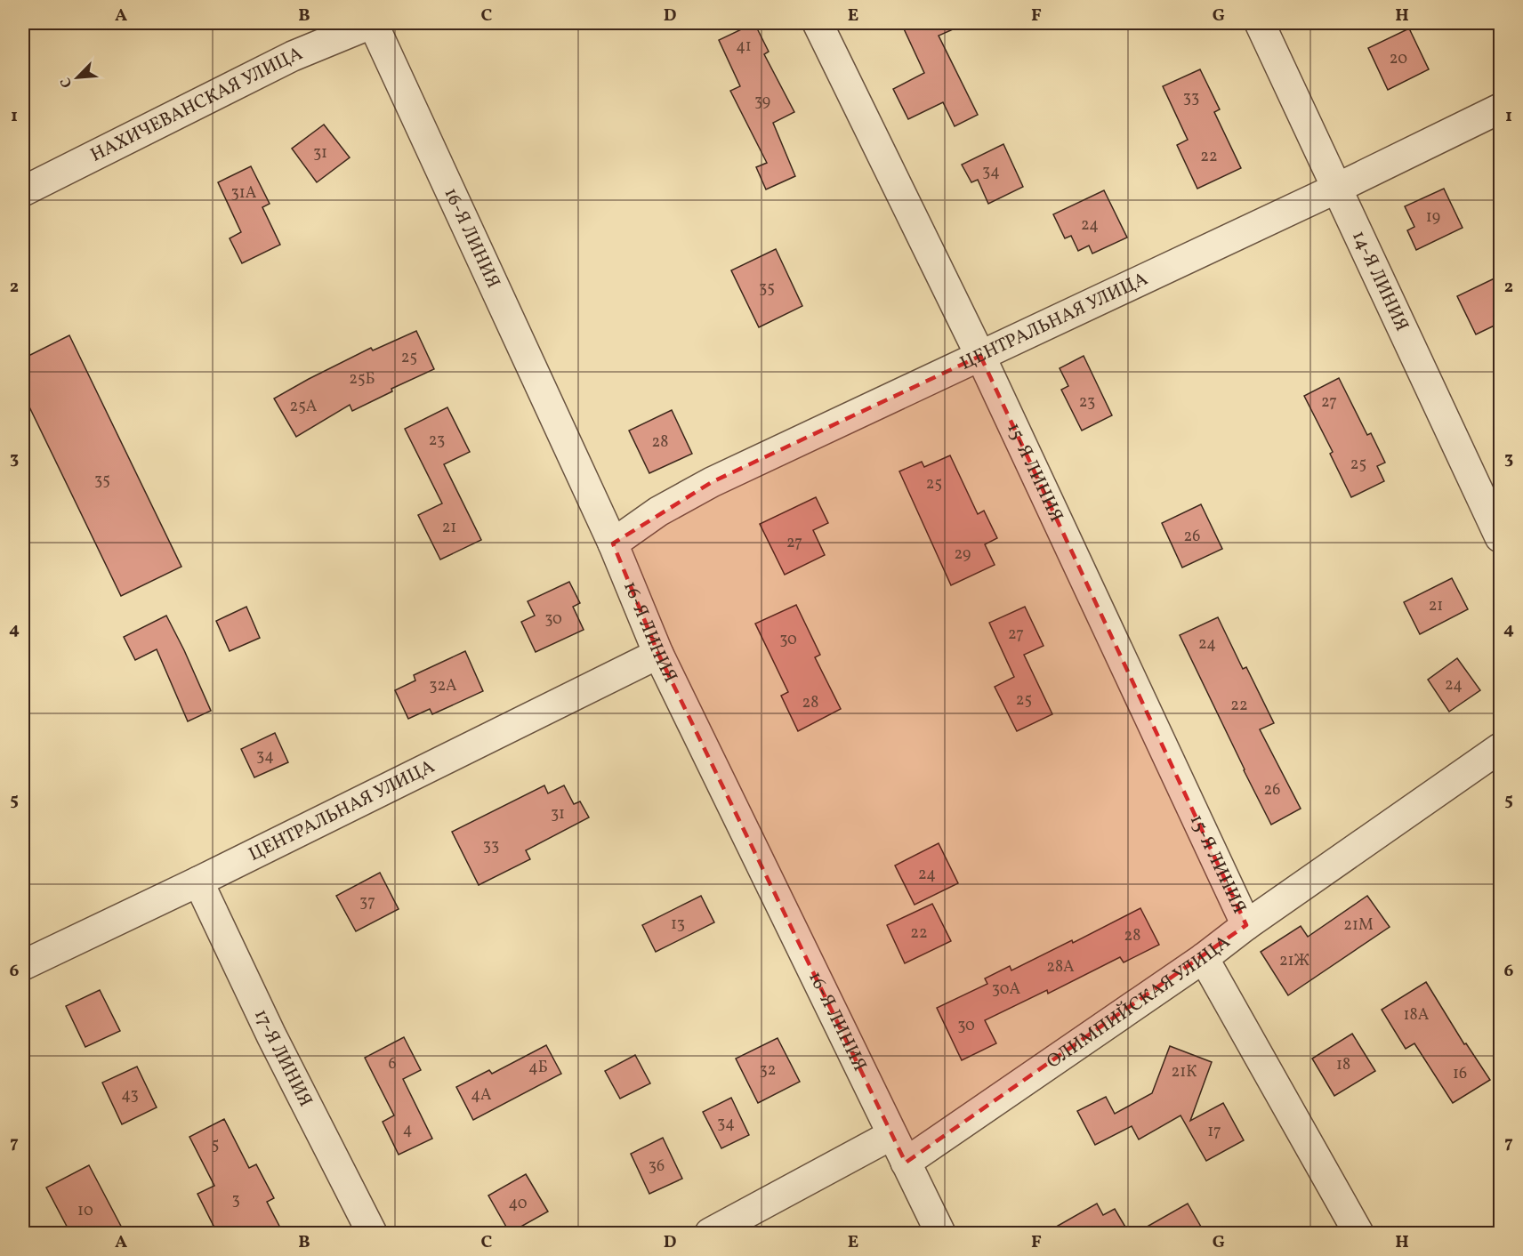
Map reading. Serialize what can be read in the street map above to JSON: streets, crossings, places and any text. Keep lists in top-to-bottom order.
{
  "streets": {
    "street": [
      "НАХИЧЕВАНСКАЯ УЛИЦА",
      "16-Я ЛИНИЯ",
      "14-Я ЛИНИЯ",
      "ЦЕНТРАЛЬНАЯ УЛИЦА",
      "15-Я ЛИНИЯ",
      "ОЛИМПИЙСКАЯ УЛИЦА",
      "17-Я ЛИНИЯ"
    ]
  },
  "crossings": [
    ["НАХИЧЕВАНСКАЯ УЛИЦА", "16-Я ЛИНИЯ"],
    ["16-Я ЛИНИЯ", "ЦЕНТРАЛЬНАЯ УЛИЦА"],
    ["16-Я ЛИНИЯ", "ОЛИМПИЙСКАЯ УЛИЦА"],
    ["14-Я ЛИНИЯ", "ЦЕНТРАЛЬНАЯ УЛИЦА"],
    ["ЦЕНТРАЛЬНАЯ УЛИЦА", "15-Я ЛИНИЯ"],
    ["ЦЕНТРАЛЬНАЯ УЛИЦА", "17-Я ЛИНИЯ"],
    ["15-Я ЛИНИЯ", "ОЛИМПИЙСКАЯ УЛИЦА"]
  ],
  "house_numbers": [
    "41",
    "20",
    "33",
    "39",
    "31",
    "22",
    "34",
    "31А",
    "19",
    "24",
    "35",
    "25",
    "25Б",
    "23",
    "27",
    "25А",
    "23",
    "28",
    "25",
    "35",
    "25",
    "21",
    "26",
    "27",
    "29",
    "21",
    "30",
    "27",
    "30",
    "24",
    "24",
    "32А",
    "25",
    "28",
    "22",
    "34",
    "26",
    "31",
    "33",
    "24",
    "37",
    "13",
    "21М",
    "22",
    "28",
    "21Ж",
    "28А",
    "30А",
    "18А",
    "30",
    "6",
    "18",
    "4Б",
    "32",
    "21К",
    "16",
    "43",
    "4А",
    "34",
    "4",
    "17",
    "5",
    "36",
    "3",
    "40",
    "10"
  ],
  "north": "bottom left",
  "grid": {
    "columns": [
      "A",
      "B",
      "C",
      "D",
      "E",
      "F",
      "G",
      "H"
    ],
    "rows": [
      "1",
      "2",
      "3",
      "4",
      "5",
      "6",
      "7"
    ]
  }
}
